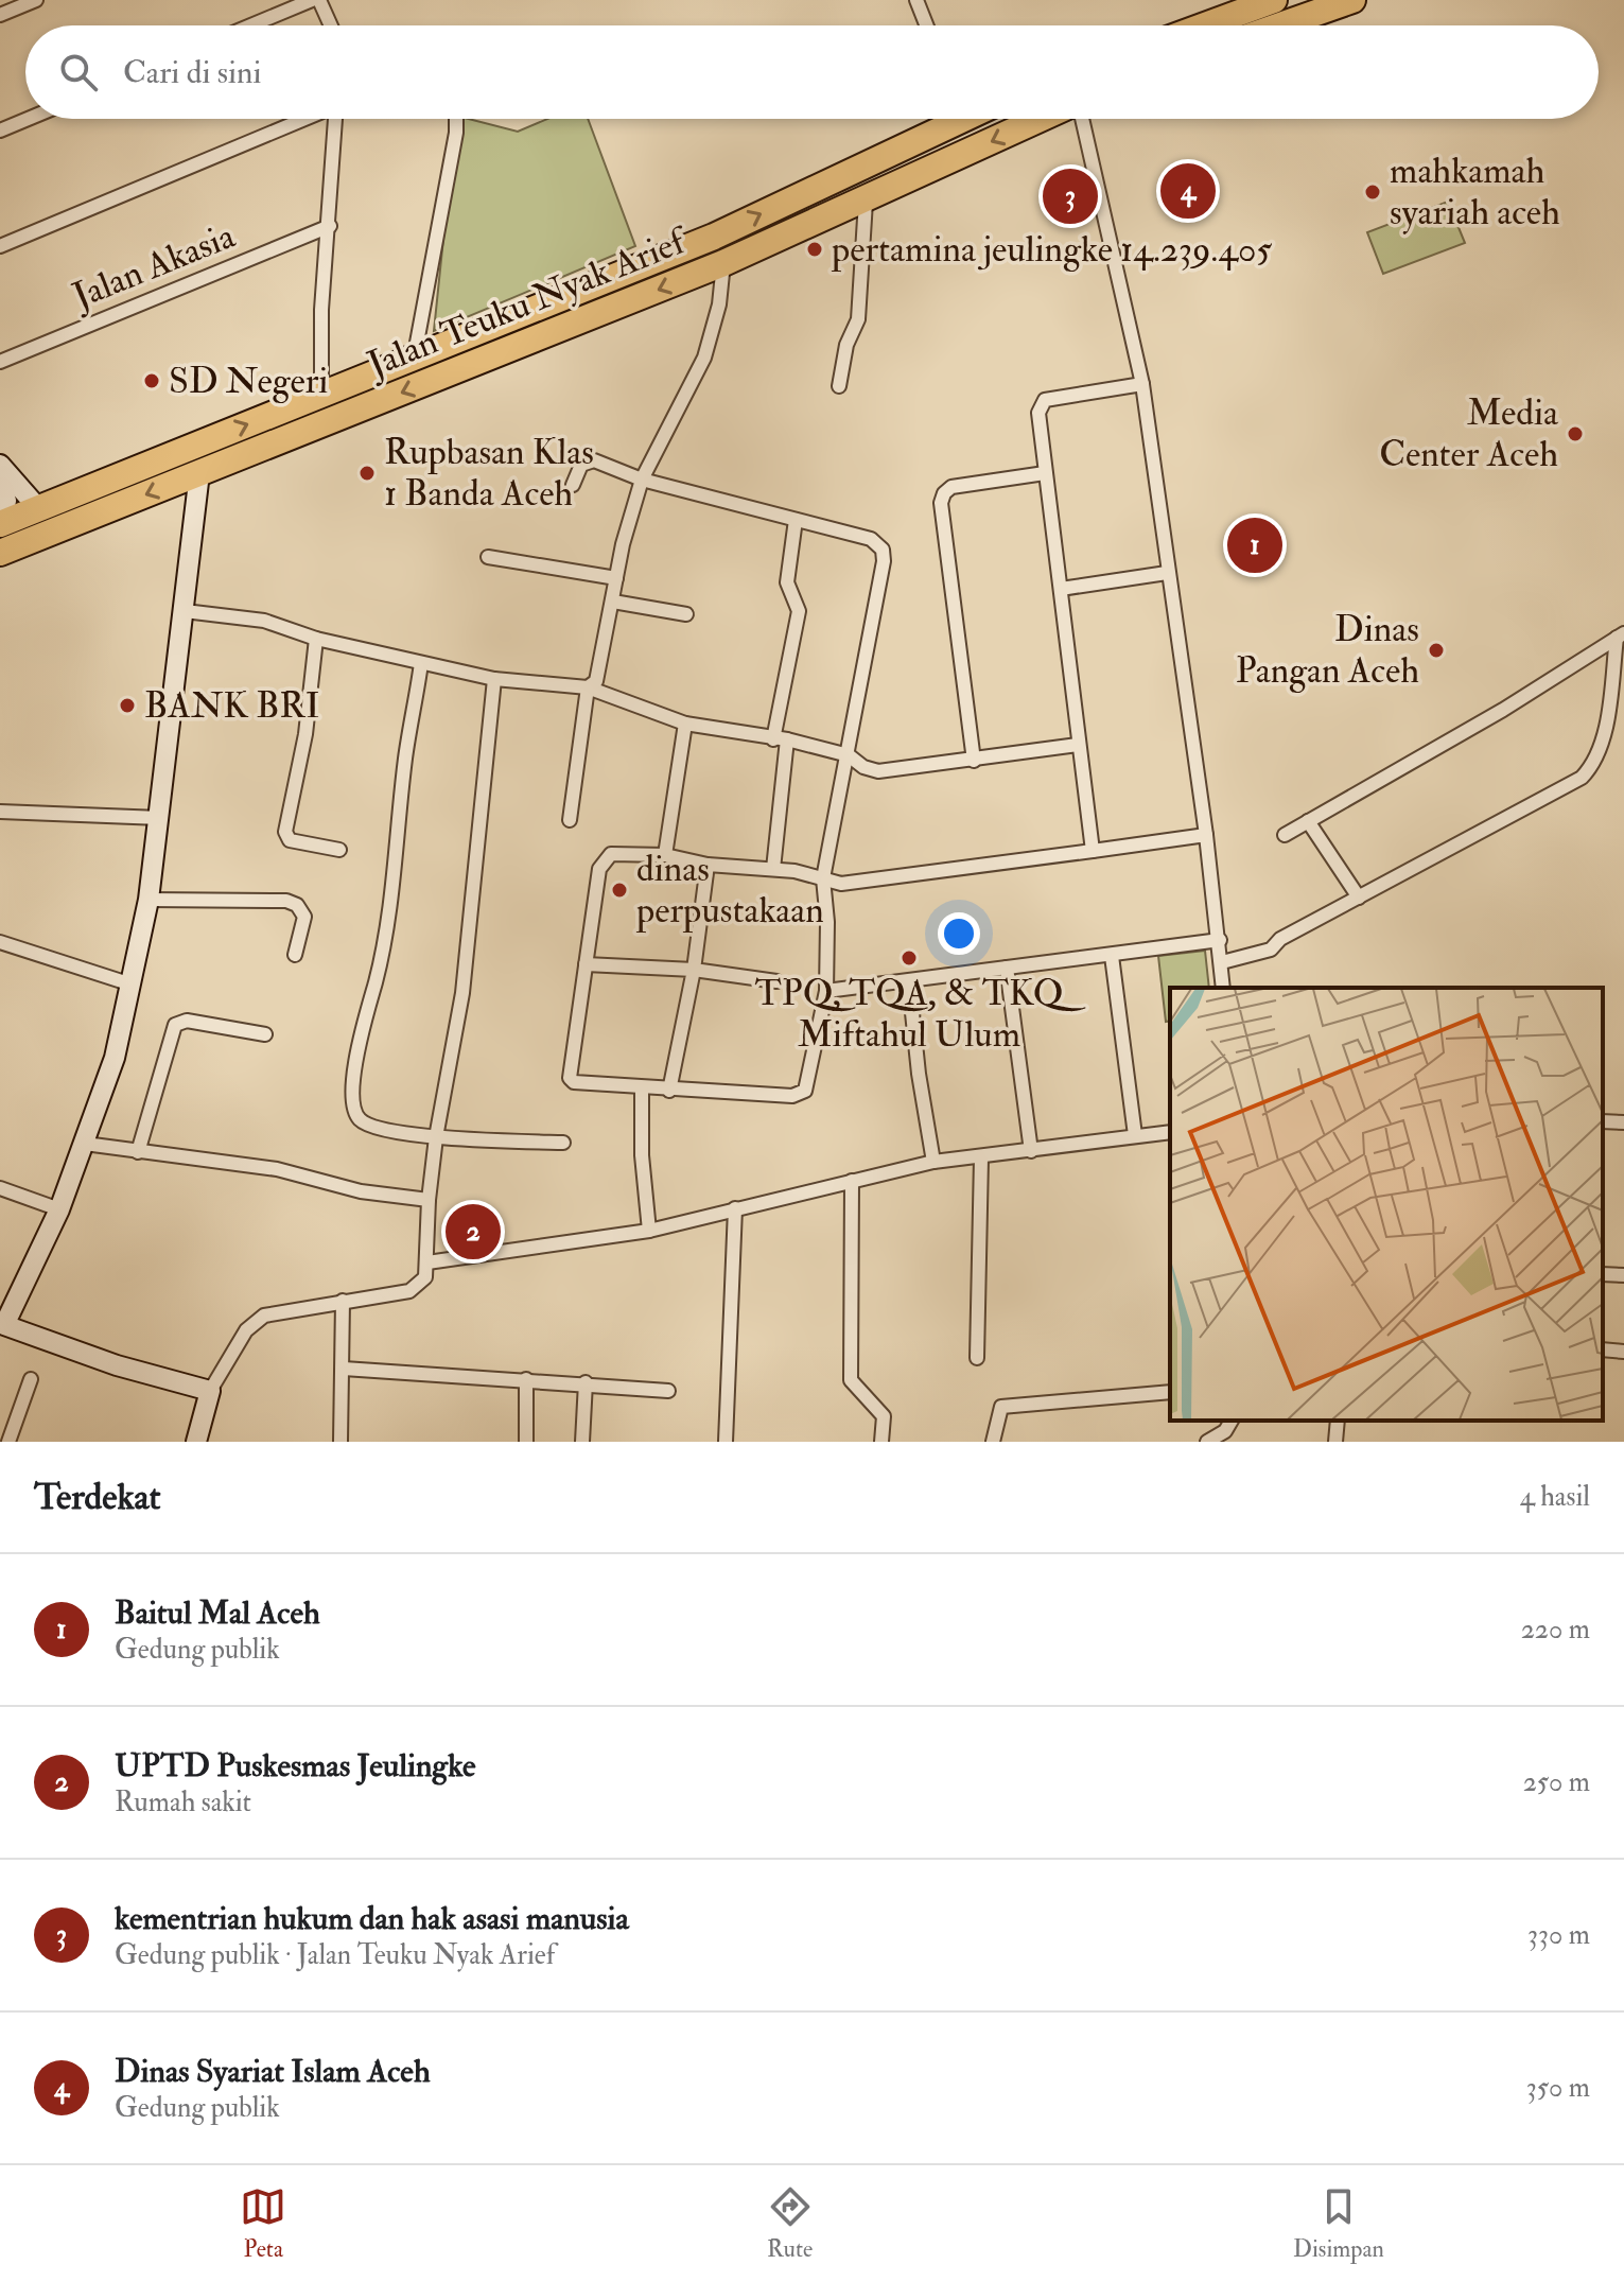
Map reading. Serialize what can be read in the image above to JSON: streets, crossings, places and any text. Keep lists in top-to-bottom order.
{
  "streets": {
    "highway": ["Jalan Teuku Nyak Arief"],
    "street": ["Jalan Akasia"]
  },
  "places": [
    "mahkamah syariah aceh",
    "pertamina jeulingke 14.239.405",
    "SD Negeri",
    "Media Center Aceh",
    "Rupbasan Klas 1 Banda Aceh",
    "Dinas Pangan Aceh",
    "BANK BRI",
    "dinas perpustakaan",
    "TPQ, TQA, & TKQ Miftahul Ulum"
  ],
  "page": {
    "search": "Cari di sini",
    "pins": [
      "4",
      "3",
      "1",
      "2"
    ],
    "heading": ["Terdekat", "4 hasil"],
    "list": [
      {
        "mark": "1",
        "name": "Baitul Mal Aceh",
        "note": "Gedung publik",
        "value": "220 m"
      },
      {
        "mark": "2",
        "name": "UPTD Puskesmas Jeulingke",
        "note": "Rumah sakit",
        "value": "250 m"
      },
      {
        "mark": "3",
        "name": "kementrian hukum dan hak asasi manusia",
        "note": "Gedung publik · Jalan Teuku Nyak Arief",
        "value": "330 m"
      },
      {
        "mark": "4",
        "name": "Dinas Syariat Islam Aceh",
        "note": "Gedung publik",
        "value": "350 m"
      }
    ],
    "nav": ["Peta", "Rute", "Disimpan"]
  }
}
